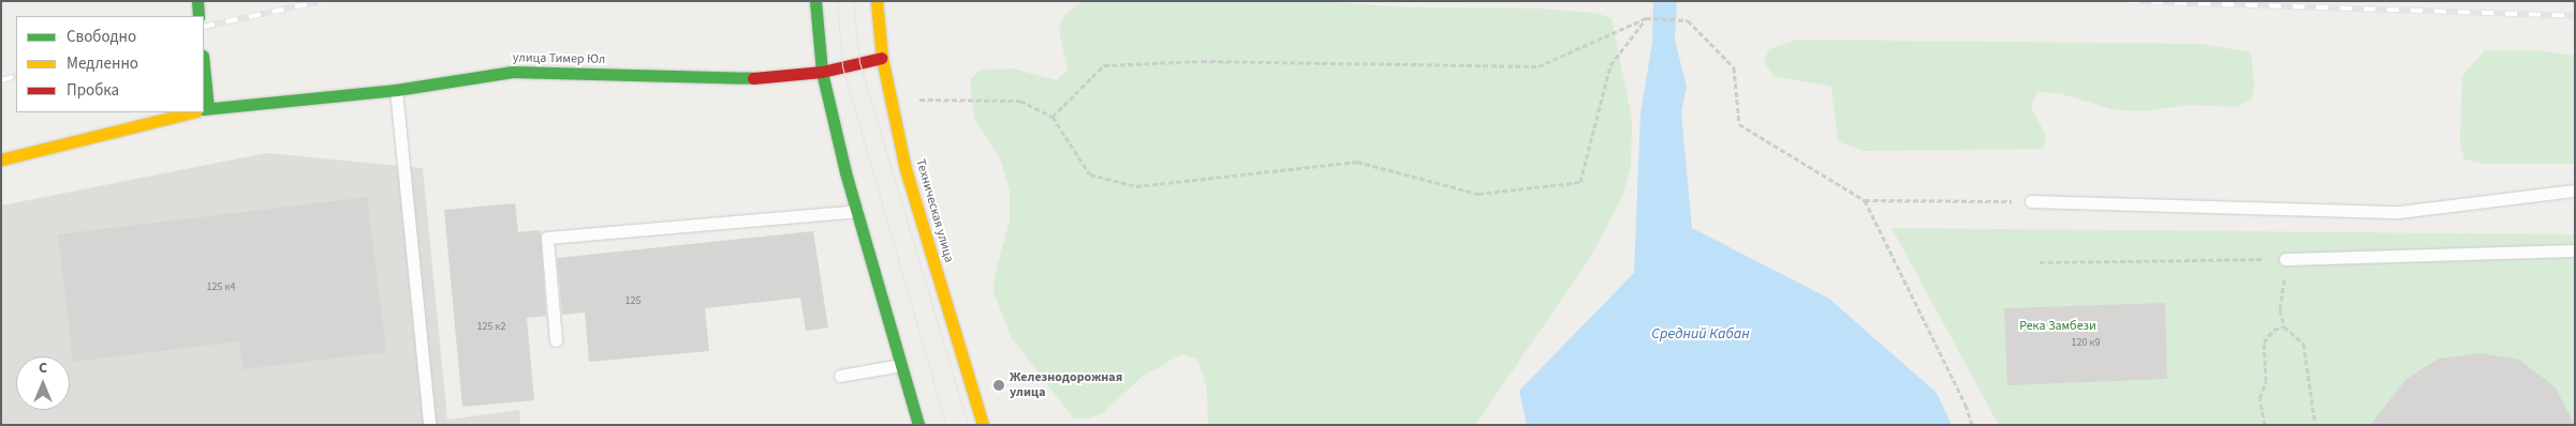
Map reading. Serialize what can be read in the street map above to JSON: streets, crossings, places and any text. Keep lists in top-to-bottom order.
{
  "streets": {
    "street": ["улица Тимер Юл", "Техническая улица"]
  },
  "crossings": [
    ["улица Тимер Юл", "Техническая улица"]
  ],
  "water": ["Средний Кабан"],
  "parks": ["Река Замбези"],
  "places": ["Железнодорожная улица"],
  "house_numbers": [
    "125 к4",
    "125",
    "125 к2",
    "120 к9"
  ],
  "legend": ["Свободно", "Медленно", "Пробка"],
  "north": "top"
}
